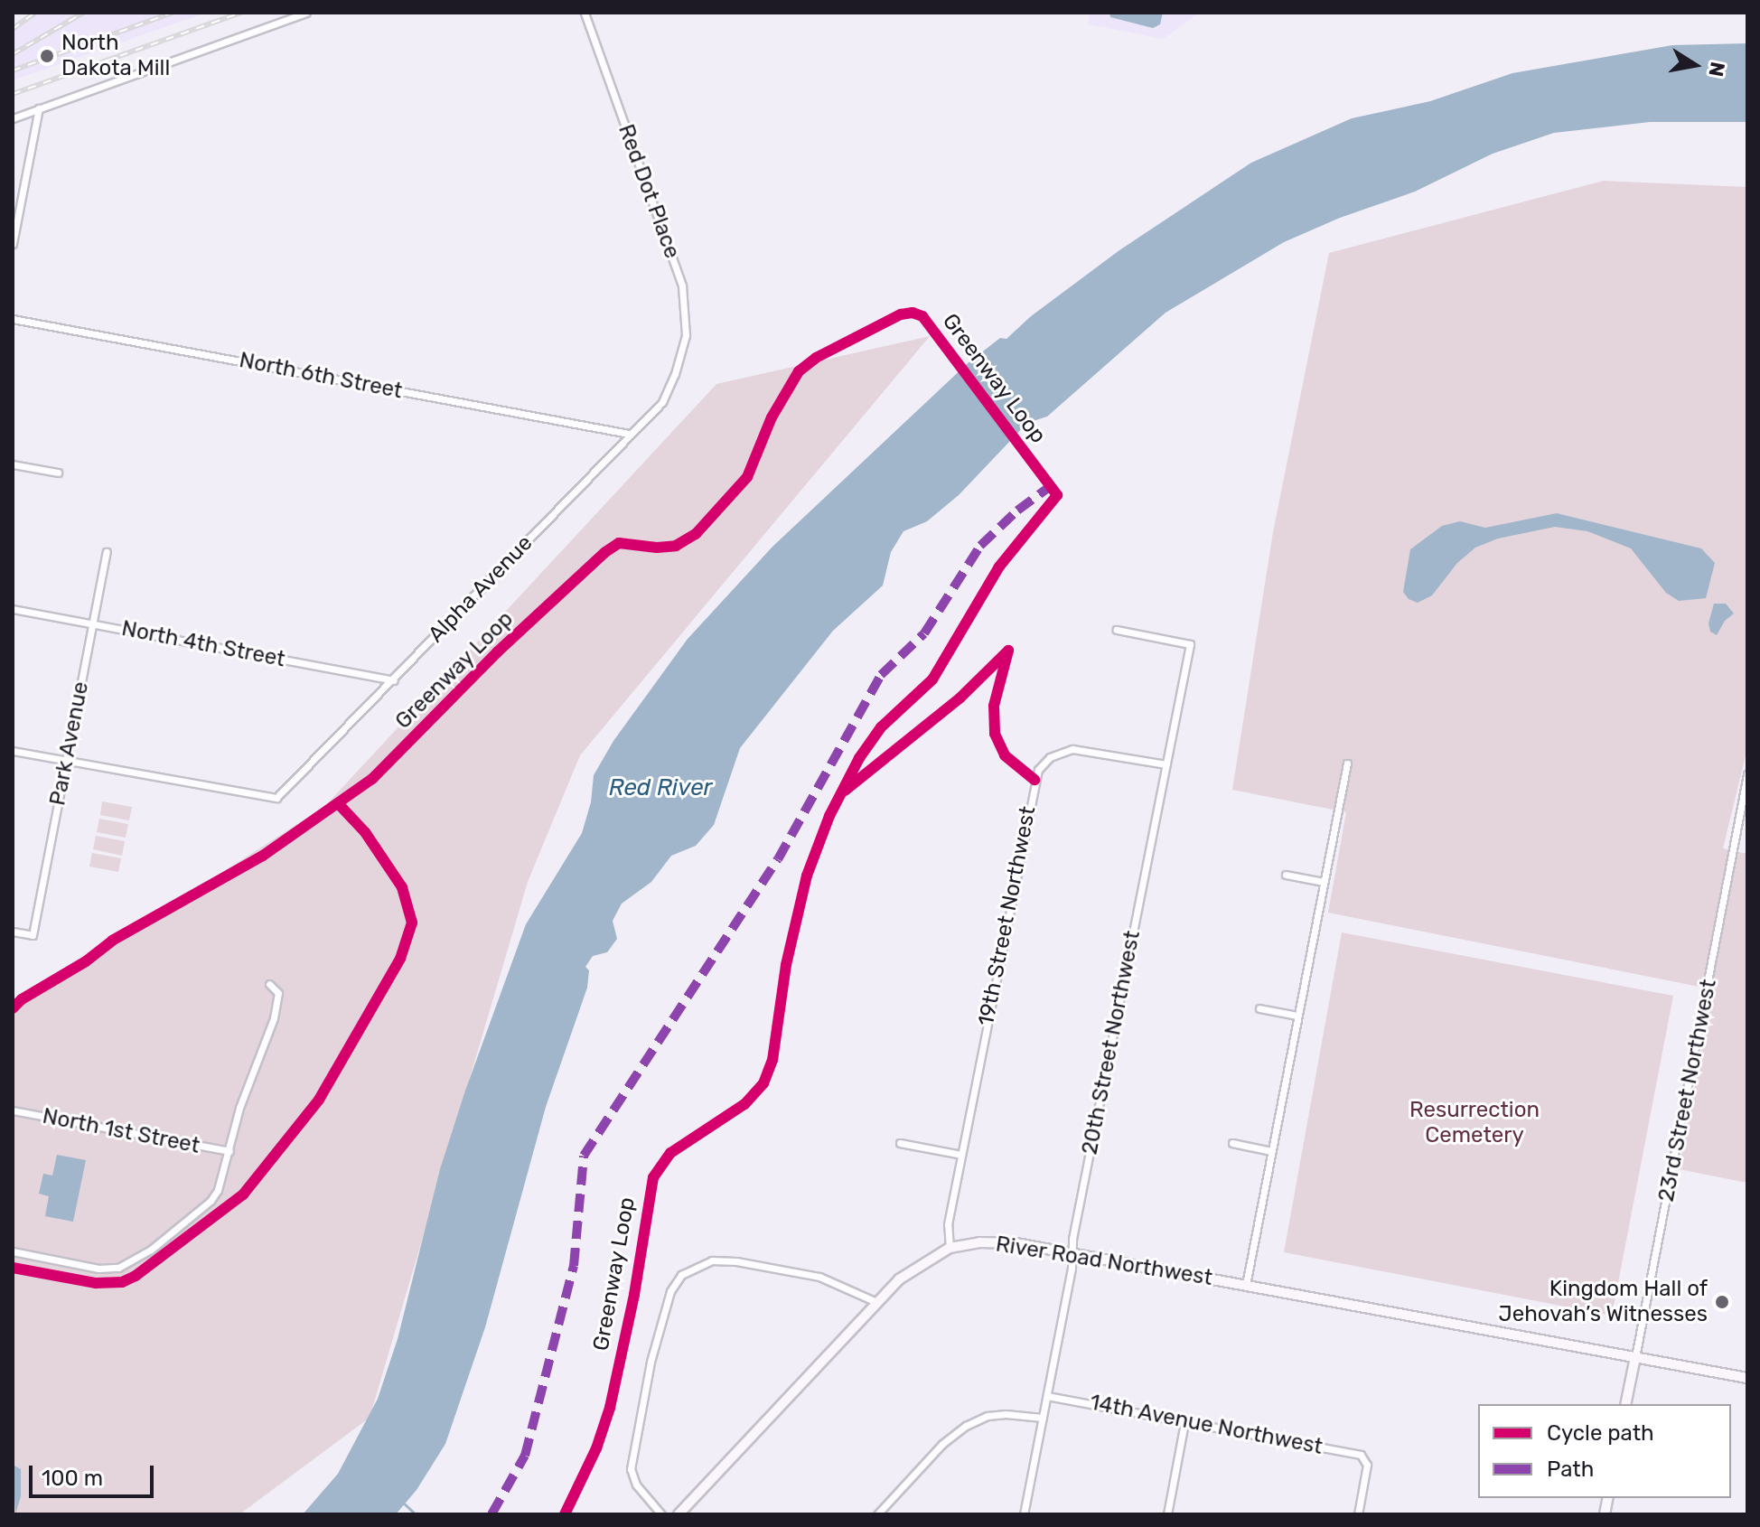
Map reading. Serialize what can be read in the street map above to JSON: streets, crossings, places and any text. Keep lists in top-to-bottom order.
{
  "streets": {
    "street": [
      "Red Dot Place",
      "North 6th Street",
      "Alpha Avenue",
      "North 4th Street",
      "Park Avenue",
      "19th Street Northwest",
      "20th Street Northwest",
      "23rd Street Northwest",
      "North 1st Street",
      "River Road Northwest",
      "14th Avenue Northwest"
    ],
    "cycle path": ["Greenway Loop"]
  },
  "crossings": [
    ["Red Dot Place", "Alpha Avenue"],
    ["North 6th Street", "Alpha Avenue"],
    ["Alpha Avenue", "North 4th Street"],
    ["Alpha Avenue", "Park Avenue"],
    ["North 4th Street", "Park Avenue"],
    ["19th Street Northwest", "20th Street Northwest"],
    ["19th Street Northwest", "River Road Northwest"],
    ["20th Street Northwest", "River Road Northwest"],
    ["20th Street Northwest", "14th Avenue Northwest"],
    ["23rd Street Northwest", "River Road Northwest"]
  ],
  "water": ["Red River"],
  "parks": ["Resurrection Cemetery"],
  "places": ["North Dakota Mill", "Kingdom Hall of Jehovah’s Witnesses"],
  "legend": ["Cycle path", "Path"],
  "scale_bar": "100 m",
  "north": "right"
}
